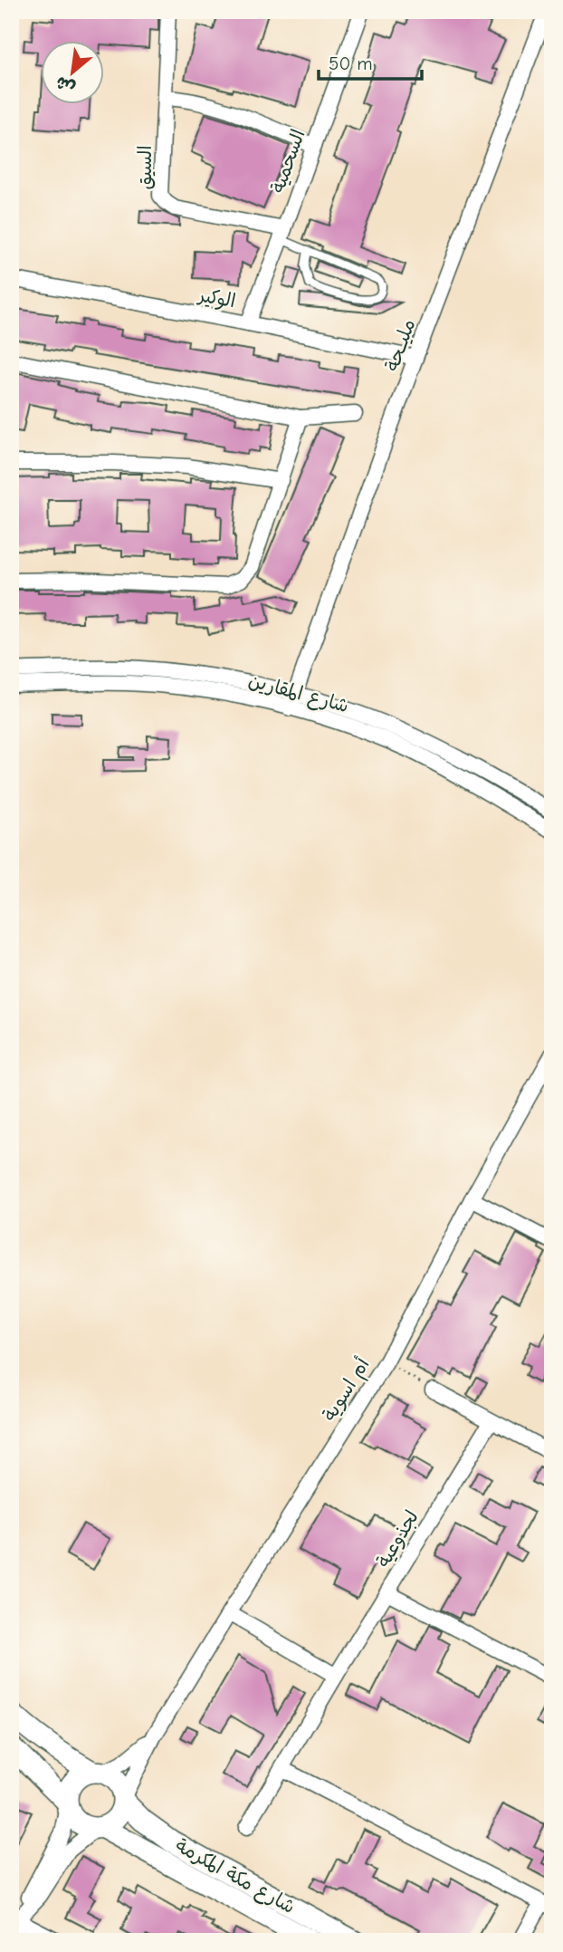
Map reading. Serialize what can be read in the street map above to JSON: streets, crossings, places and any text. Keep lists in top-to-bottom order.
{
  "streets": {
    "main road": ["شارع مكة المكرمة"],
    "street": [
      "السحمية",
      "السيق",
      "الوكير",
      "مليــحة",
      "شارع المقارين",
      "أم اسوية",
      "لجذوعية"
    ]
  },
  "crossings": [
    ["السحمية", "السيق"],
    ["السحمية", "الوكير"],
    ["الوكير", "مليــحة"],
    ["مليــحة", "شارع المقارين"],
    ["أم اسوية", "شارع مكة المكرمة"]
  ],
  "scale_bar": "50 m",
  "north": "bottom left"
}
